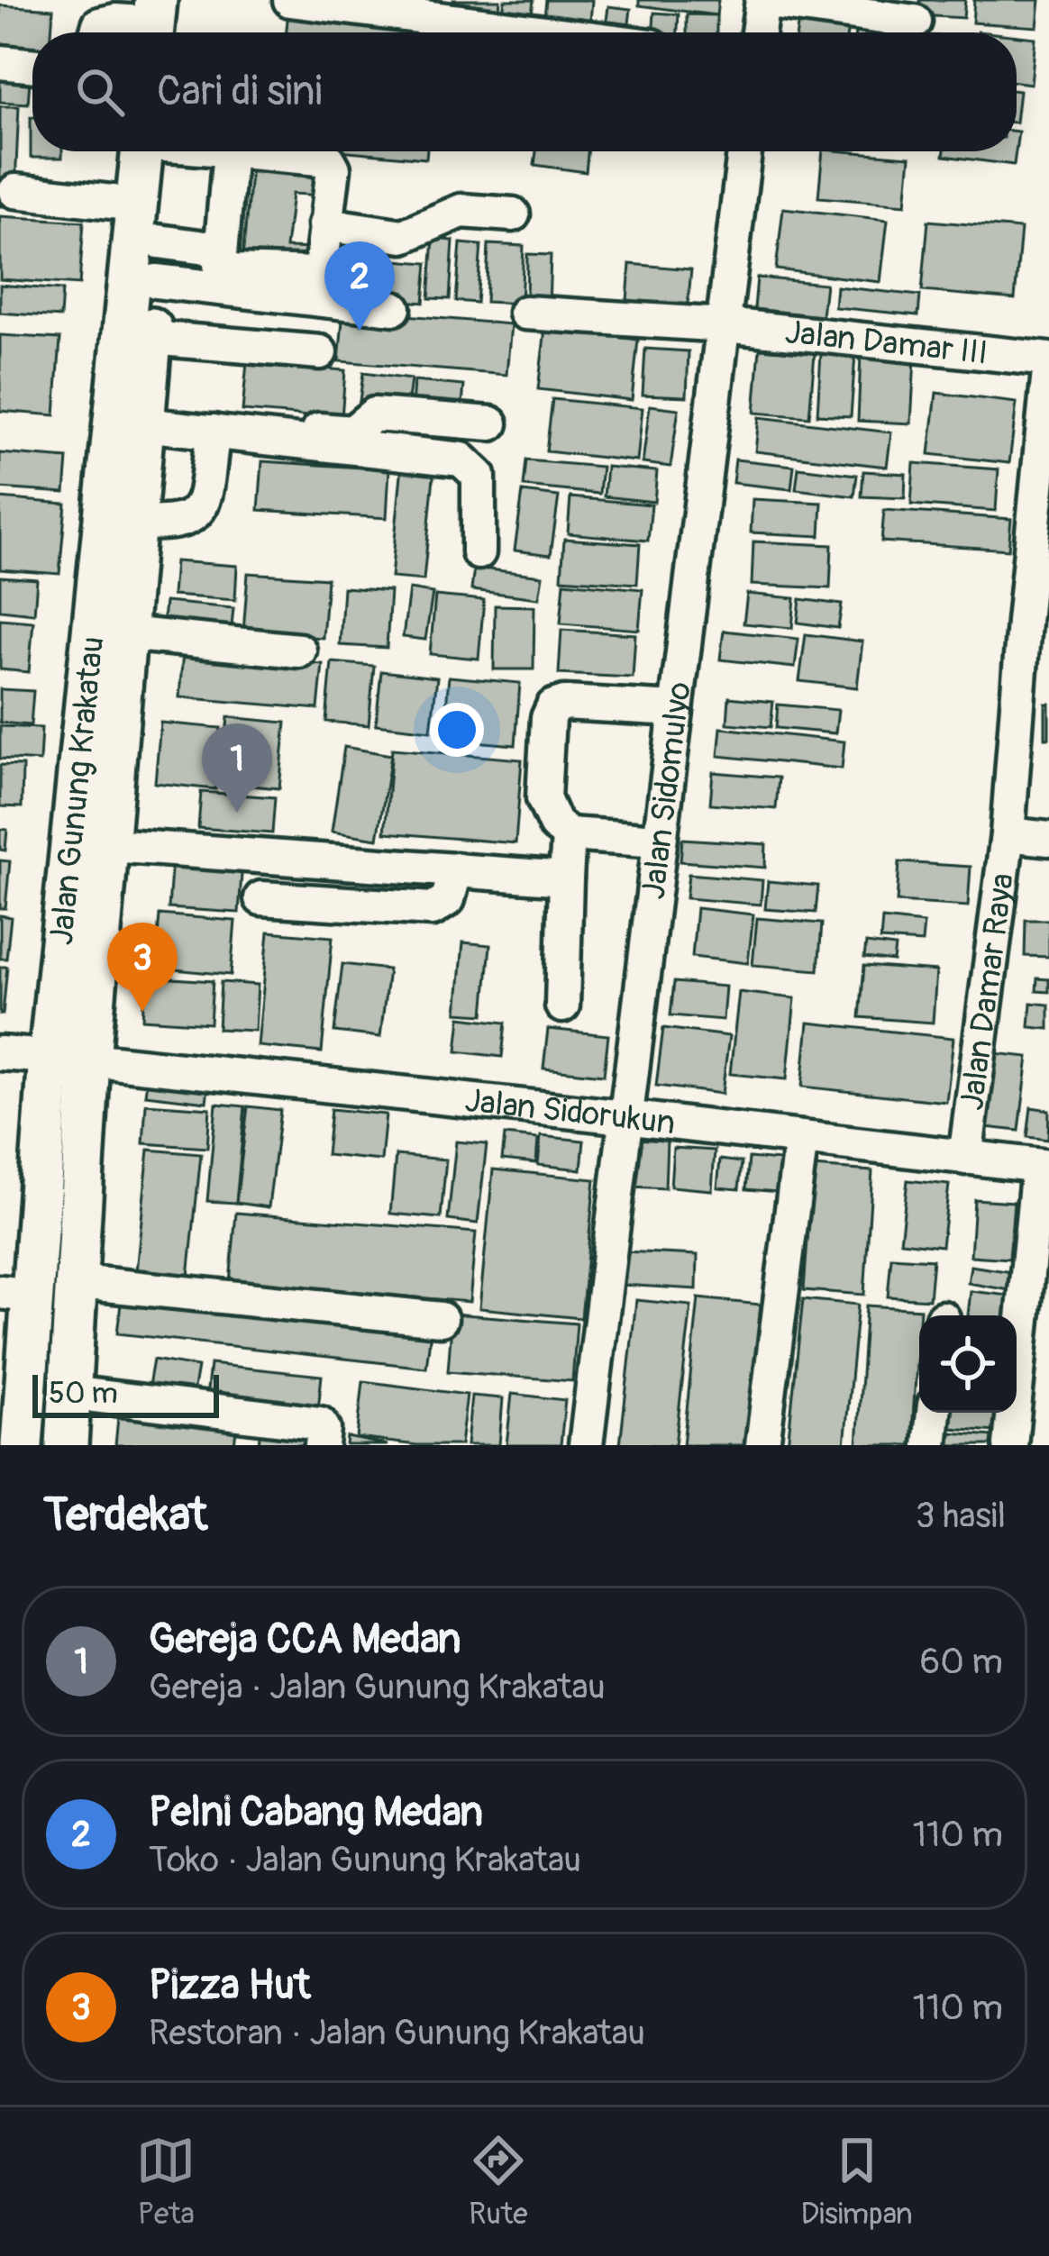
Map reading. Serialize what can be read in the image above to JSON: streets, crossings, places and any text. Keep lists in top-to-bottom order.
{
  "streets": {
    "main road": ["Jalan Gunung Krakatau"],
    "street": [
      "Jalan Damar III",
      "Jalan Sidomulyo",
      "Jalan Damar Raya",
      "Jalan Sidorukun"
    ]
  },
  "crossings": [
    ["Jalan Damar III", "Jalan Sidomulyo"],
    ["Jalan Gunung Krakatau", "Jalan Sidorukun"],
    ["Jalan Sidomulyo", "Jalan Sidorukun"],
    ["Jalan Damar Raya", "Jalan Sidorukun"]
  ],
  "scale_bar": "50 m",
  "page": {
    "search": "Cari di sini",
    "pins": ["2", "1", "3"],
    "scale": "50 m",
    "heading": ["Terdekat", "3 hasil"],
    "list": [
      {
        "mark": "1",
        "name": "Gereja CCA Medan",
        "note": "Gereja · Jalan Gunung Krakatau",
        "value": "60 m"
      },
      {
        "mark": "2",
        "name": "Pelni Cabang Medan",
        "note": "Toko · Jalan Gunung Krakatau",
        "value": "110 m"
      },
      {
        "mark": "3",
        "name": "Pizza Hut",
        "note": "Restoran · Jalan Gunung Krakatau",
        "value": "110 m"
      }
    ],
    "nav": ["Peta", "Rute", "Disimpan"]
  }
}
